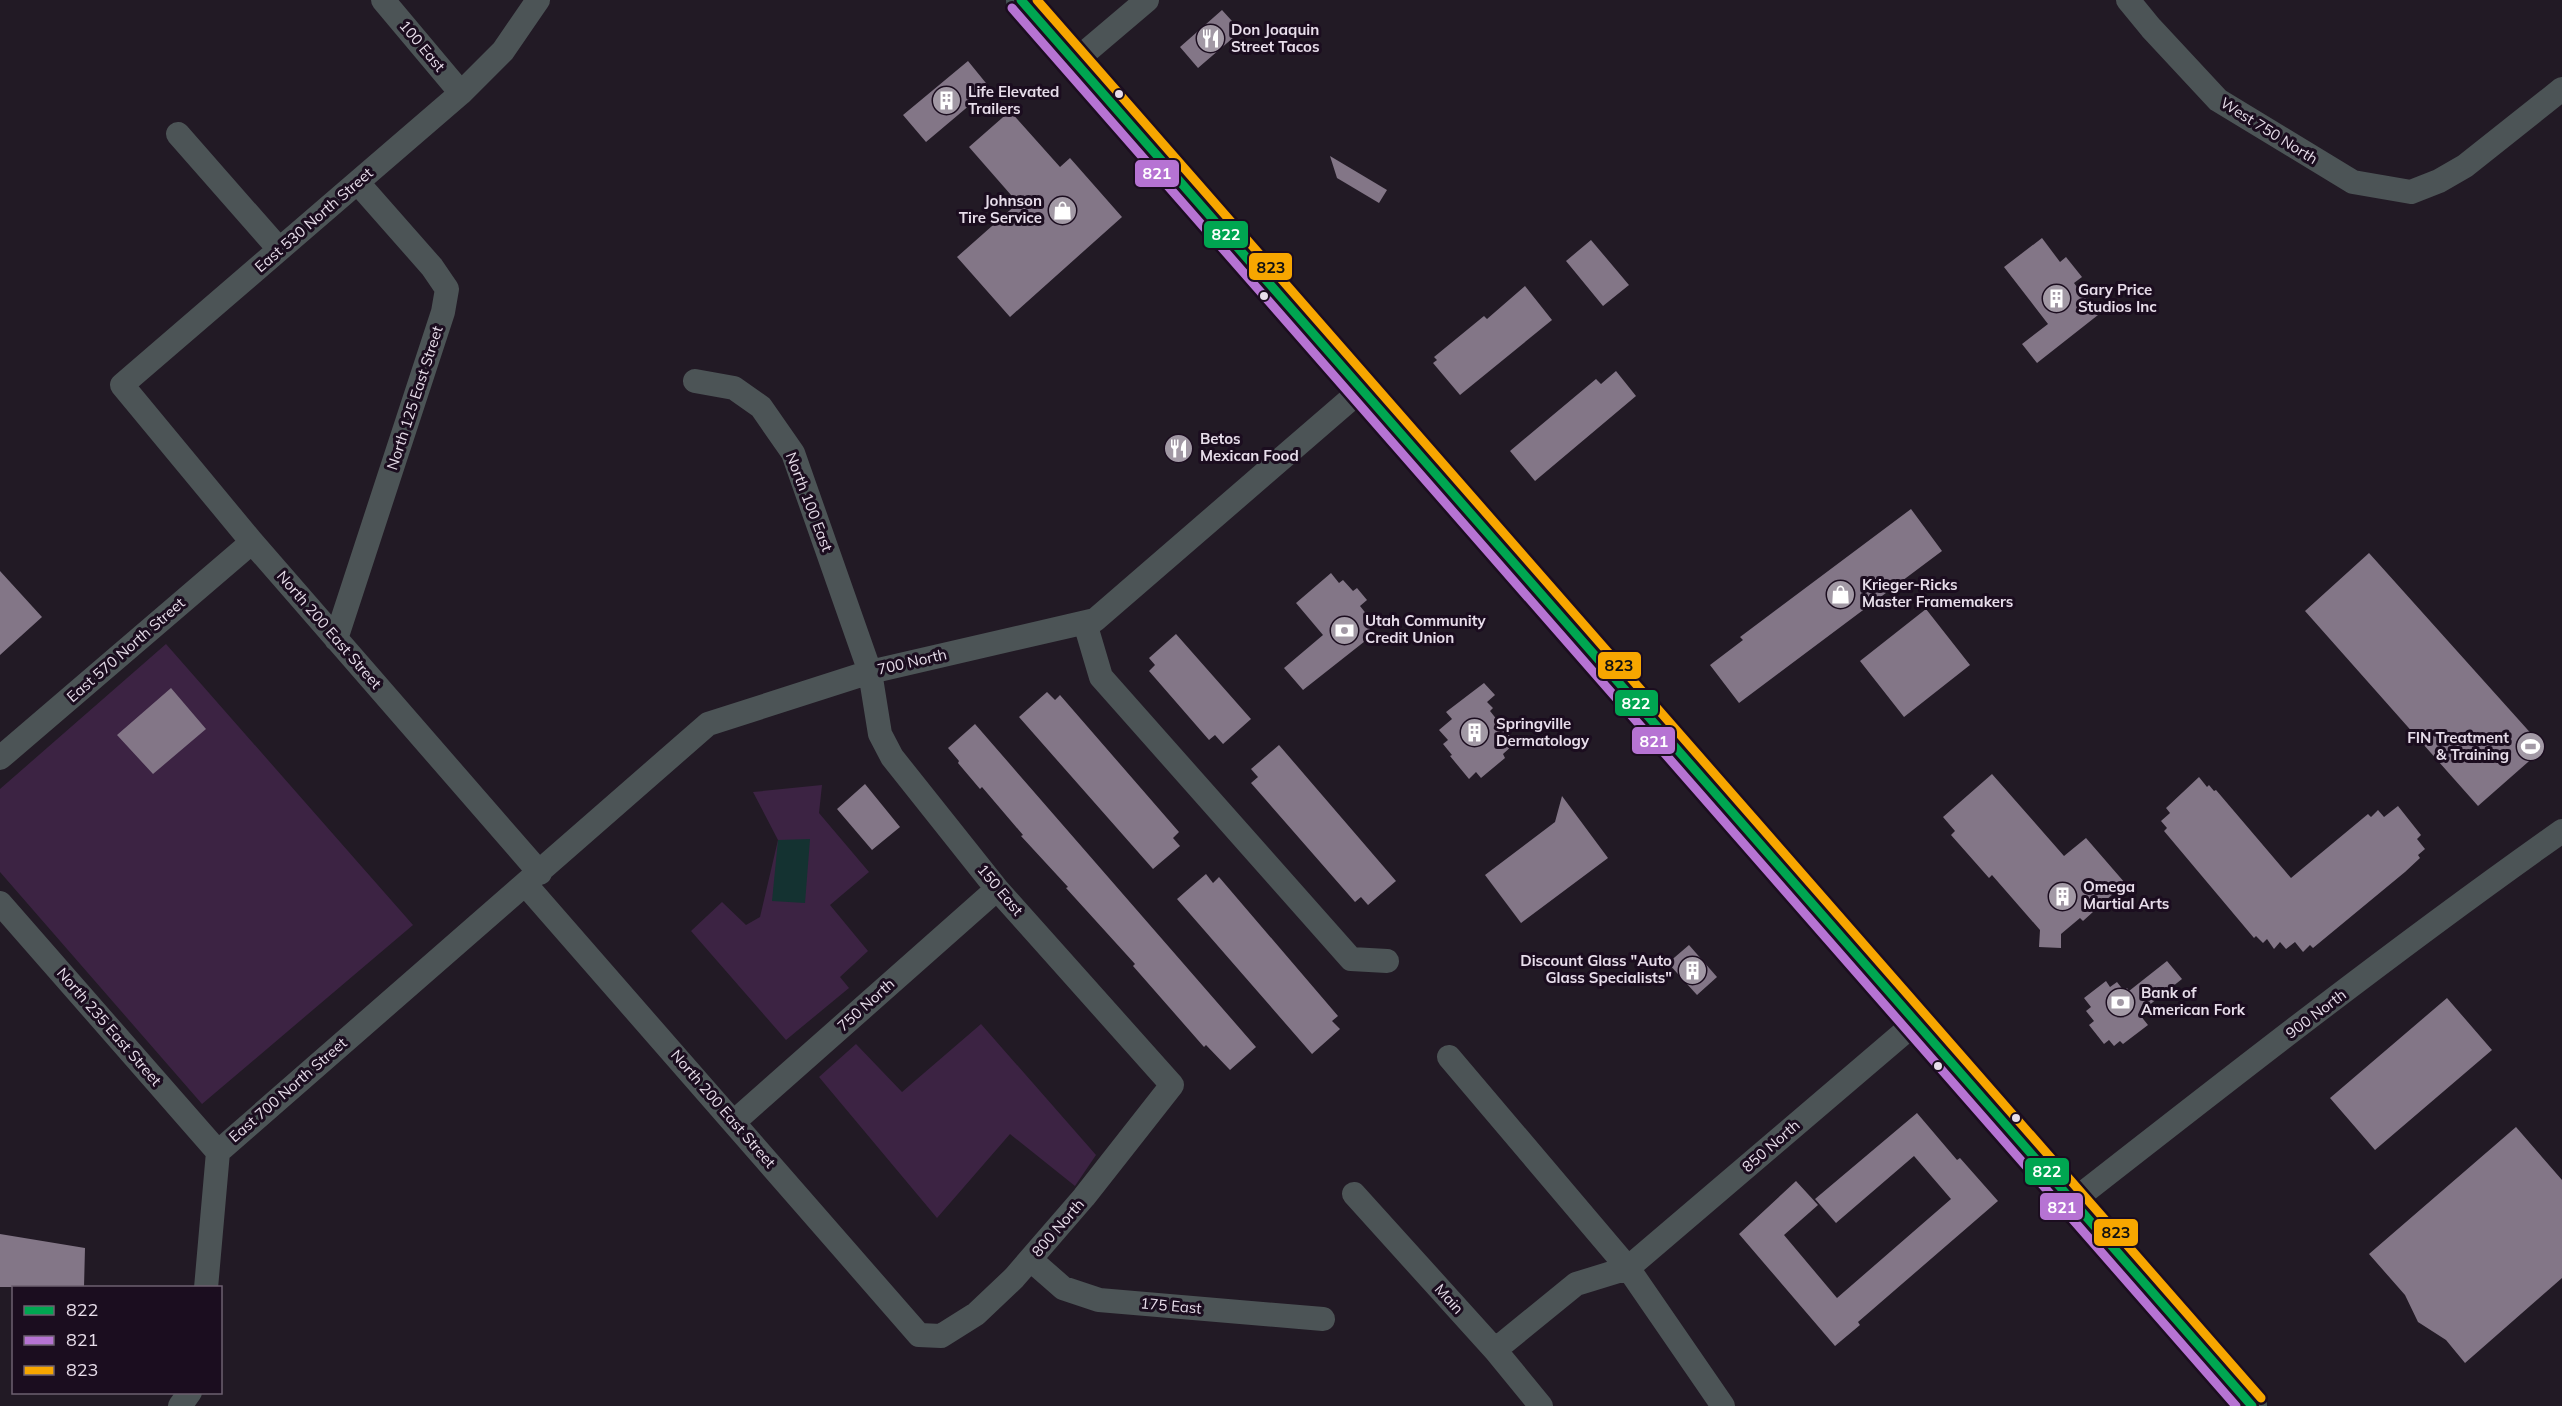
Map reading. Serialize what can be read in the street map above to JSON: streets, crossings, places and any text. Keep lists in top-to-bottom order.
{
  "streets": {
    "street": [
      "100 East",
      "West 750 North",
      "East 530 North Street",
      "North 125 East Street",
      "North 100 East",
      "North 200 East Street",
      "East 570 North Street",
      "700 North",
      "150 East",
      "750 North",
      "900 North",
      "North 235 East Street",
      "East 700 North Street",
      "850 North",
      "800 North",
      "Main",
      "175 East"
    ]
  },
  "crossings": [
    ["100 East", "East 530 North Street"],
    ["East 530 North Street", "North 125 East Street"],
    ["East 530 North Street", "North 200 East Street"],
    ["North 125 East Street", "North 200 East Street"],
    ["North 100 East", "700 North"],
    ["North 100 East", "150 East"],
    ["North 200 East Street", "East 570 North Street"],
    ["North 200 East Street", "700 North"],
    ["North 200 East Street", "750 North"],
    ["North 200 East Street", "800 North"],
    ["700 North", "150 East"],
    ["700 North", "East 700 North Street"],
    ["150 East", "750 North"],
    ["150 East", "800 North"],
    ["North 235 East Street", "East 700 North Street"],
    ["800 North", "175 East"]
  ],
  "places": {
    "restaurant": ["Don Joaquin Street Tacos", "Betos Mexican Food"],
    "building": [
      "Life Elevated Trailers",
      "Gary Price Studios Inc",
      "Springville Dermatology",
      "Omega Martial Arts",
      "Discount Glass \"Auto Glass Specialists\""
    ],
    "shop": ["Johnson Tire Service", "Krieger-Ricks Master Framemakers"],
    "bank": ["Utah Community Credit Union", "Bank of American Fork"],
    "sports": ["FIN Treatment & Training"]
  },
  "lines": ["transit line 822", "transit line 823", "transit line 821"],
  "legend": ["822", "821", "823"]
}
